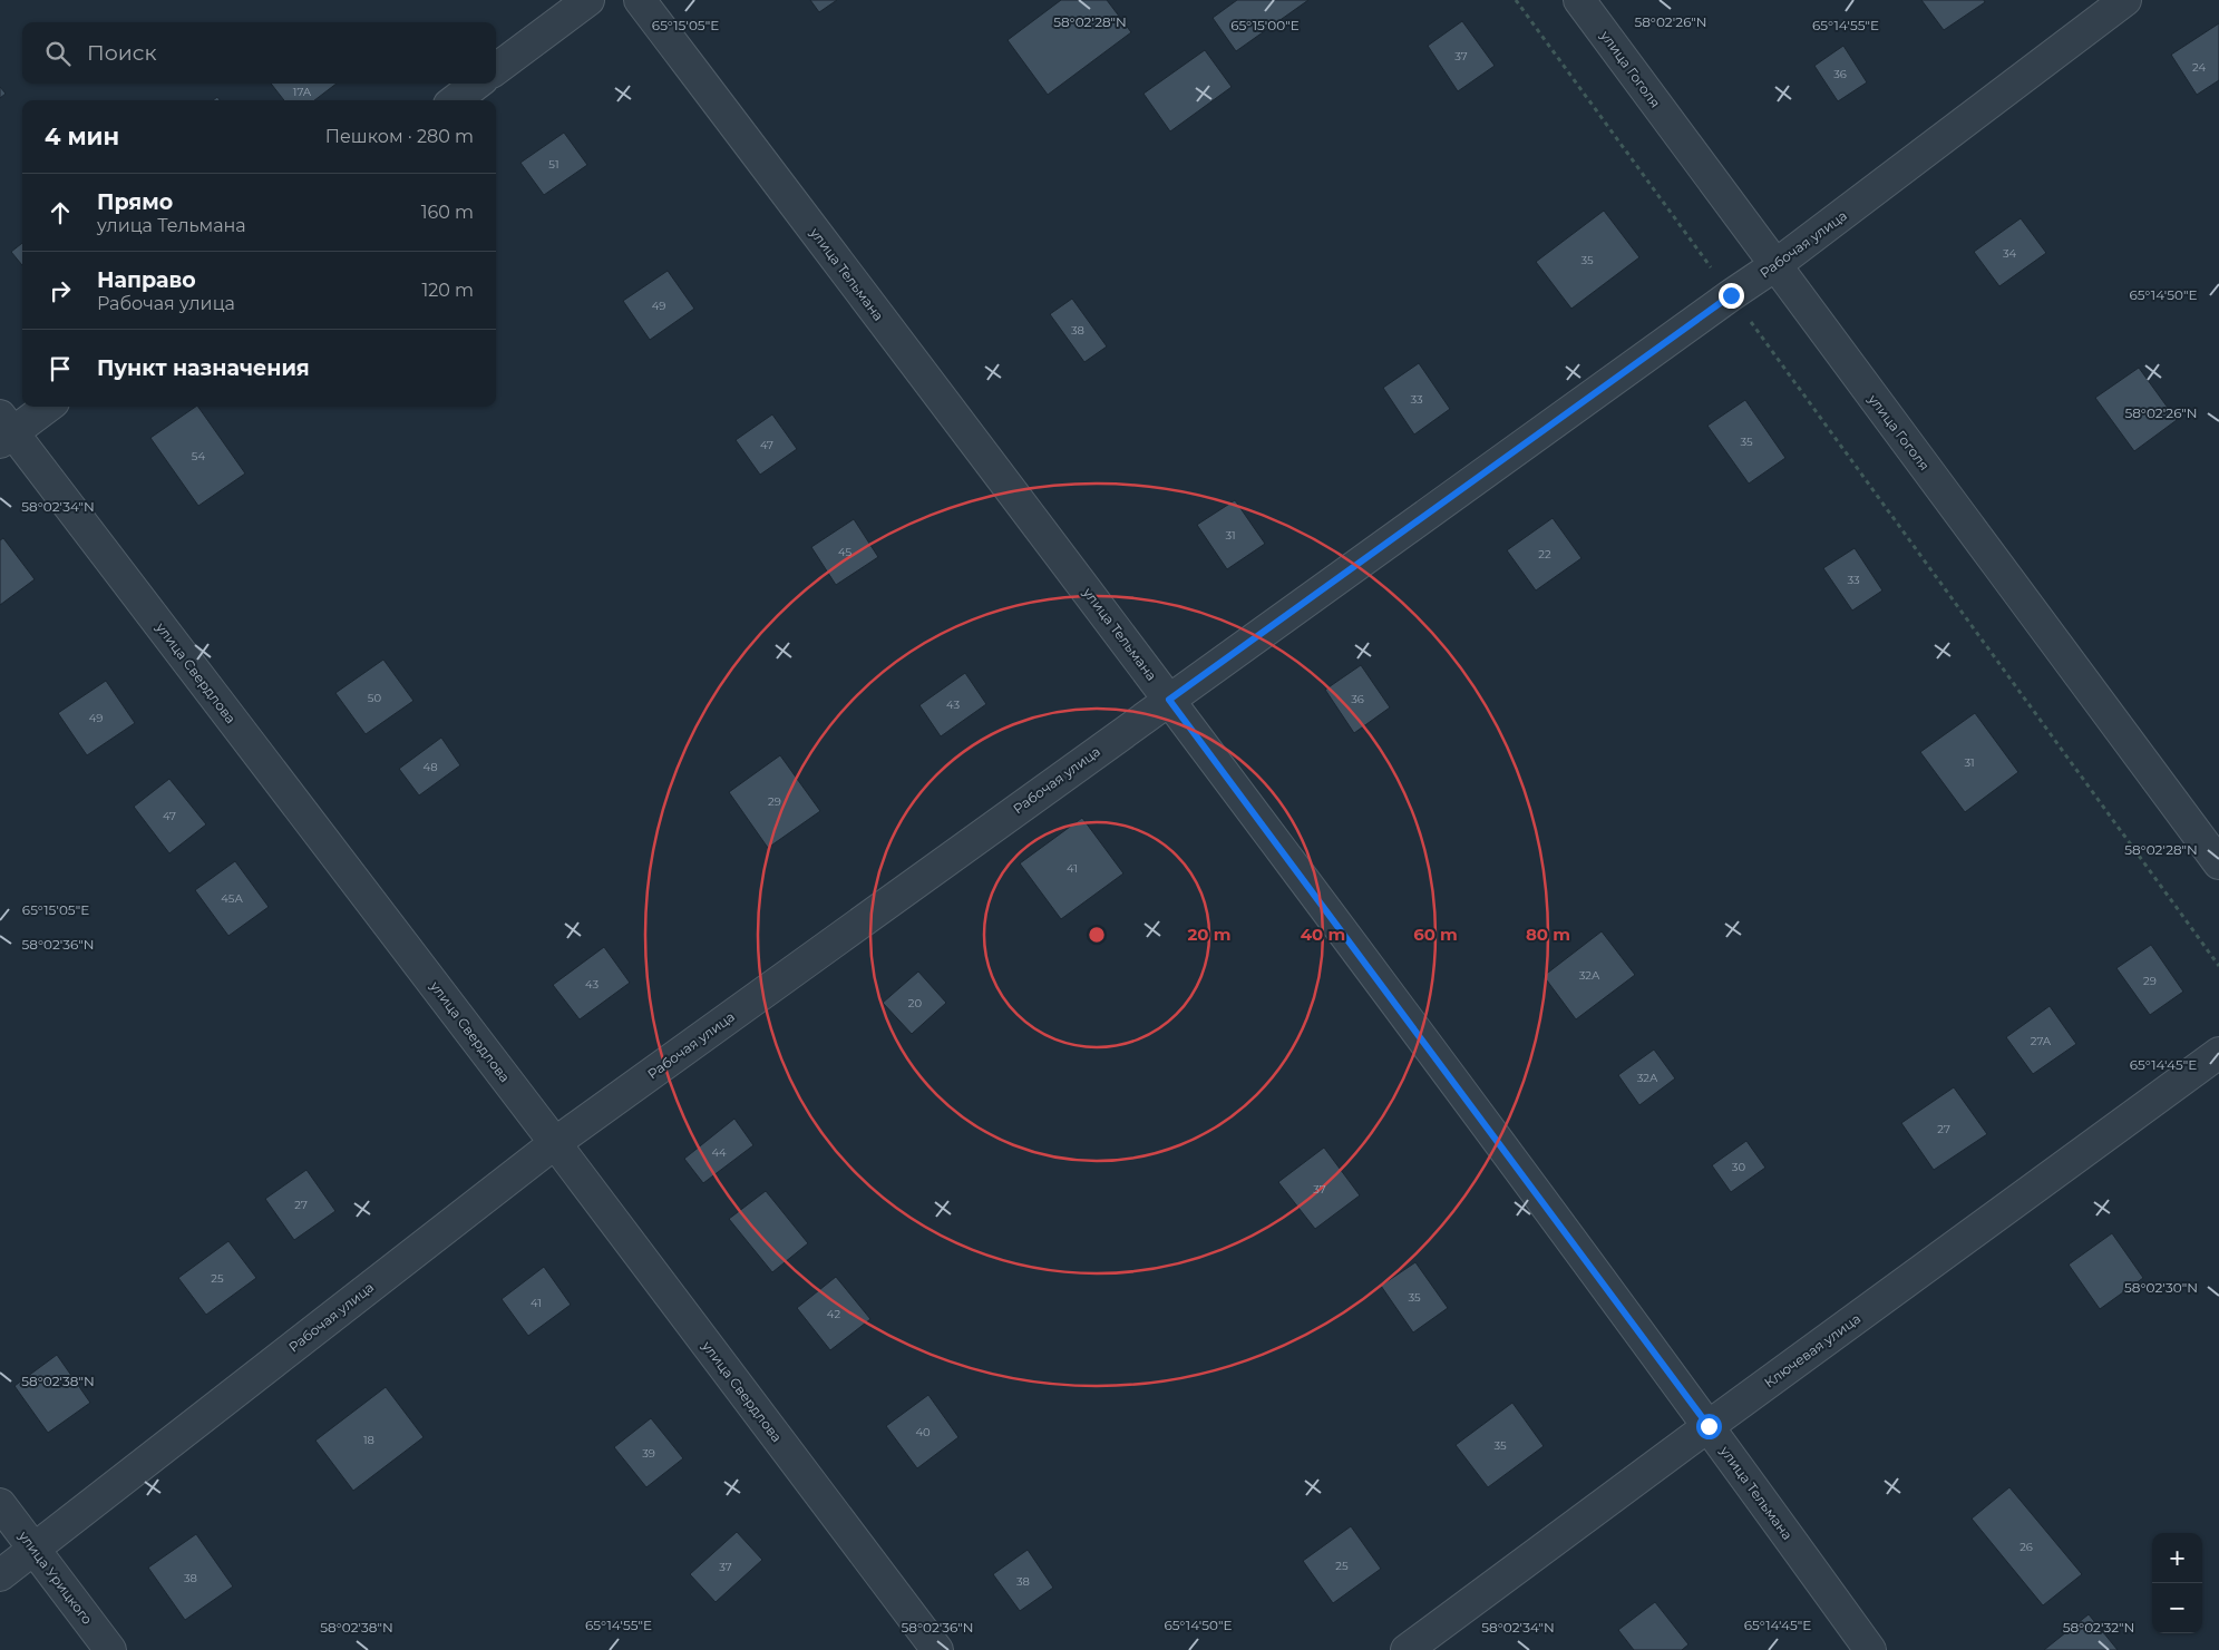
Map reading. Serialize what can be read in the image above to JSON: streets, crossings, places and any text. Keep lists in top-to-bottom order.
{
  "streets": {
    "street": [
      "улица Гоголя",
      "Рабочая улица",
      "улица Тельмана",
      "улица Свердлова",
      "Ключевая улица",
      "улица Урицкого"
    ]
  },
  "crossings": [
    ["улица Гоголя", "Рабочая улица"],
    ["Рабочая улица", "улица Тельмана"],
    ["Рабочая улица", "улица Свердлова"],
    ["Рабочая улица", "улица Урицкого"],
    ["улица Тельмана", "Ключевая улица"]
  ],
  "house_numbers": [
    "37",
    "24",
    "36",
    "17А",
    "51",
    "34",
    "35",
    "49",
    "38",
    "33",
    "35",
    "47",
    "54",
    "31",
    "45",
    "22",
    "33",
    "50",
    "36",
    "43",
    "49",
    "31",
    "48",
    "29",
    "47",
    "41",
    "45А",
    "32А",
    "29",
    "43",
    "20",
    "27А",
    "32А",
    "27",
    "44",
    "30",
    "37",
    "27",
    "25",
    "35",
    "41",
    "42",
    "40",
    "18",
    "35",
    "39",
    "26",
    "25",
    "37",
    "38",
    "38"
  ],
  "page": {
    "search": "Поиск",
    "heading": ["4 мин", "Пешком · 280 m"],
    "list": [
      ["Прямо", "улица Тельмана", "160 m"],
      ["Направо", "Рабочая улица", "120 m"],
      "Пункт назначения"
    ],
    "map_buttons": ["+", "−"]
  },
  "coordinates": [
    "58°02'26\"N",
    "58°02'28\"N",
    "65°15'05\"E",
    "65°15'00\"E",
    "65°14'55\"E",
    "65°14'50\"E",
    "58°02'34\"N",
    "58°02'36\"N",
    "65°14'45\"E",
    "58°02'30\"N",
    "58°02'38\"N",
    "58°02'32\"N"
  ],
  "rings": [
    "20 m",
    "40 m",
    "60 m",
    "80 m"
  ]
}
